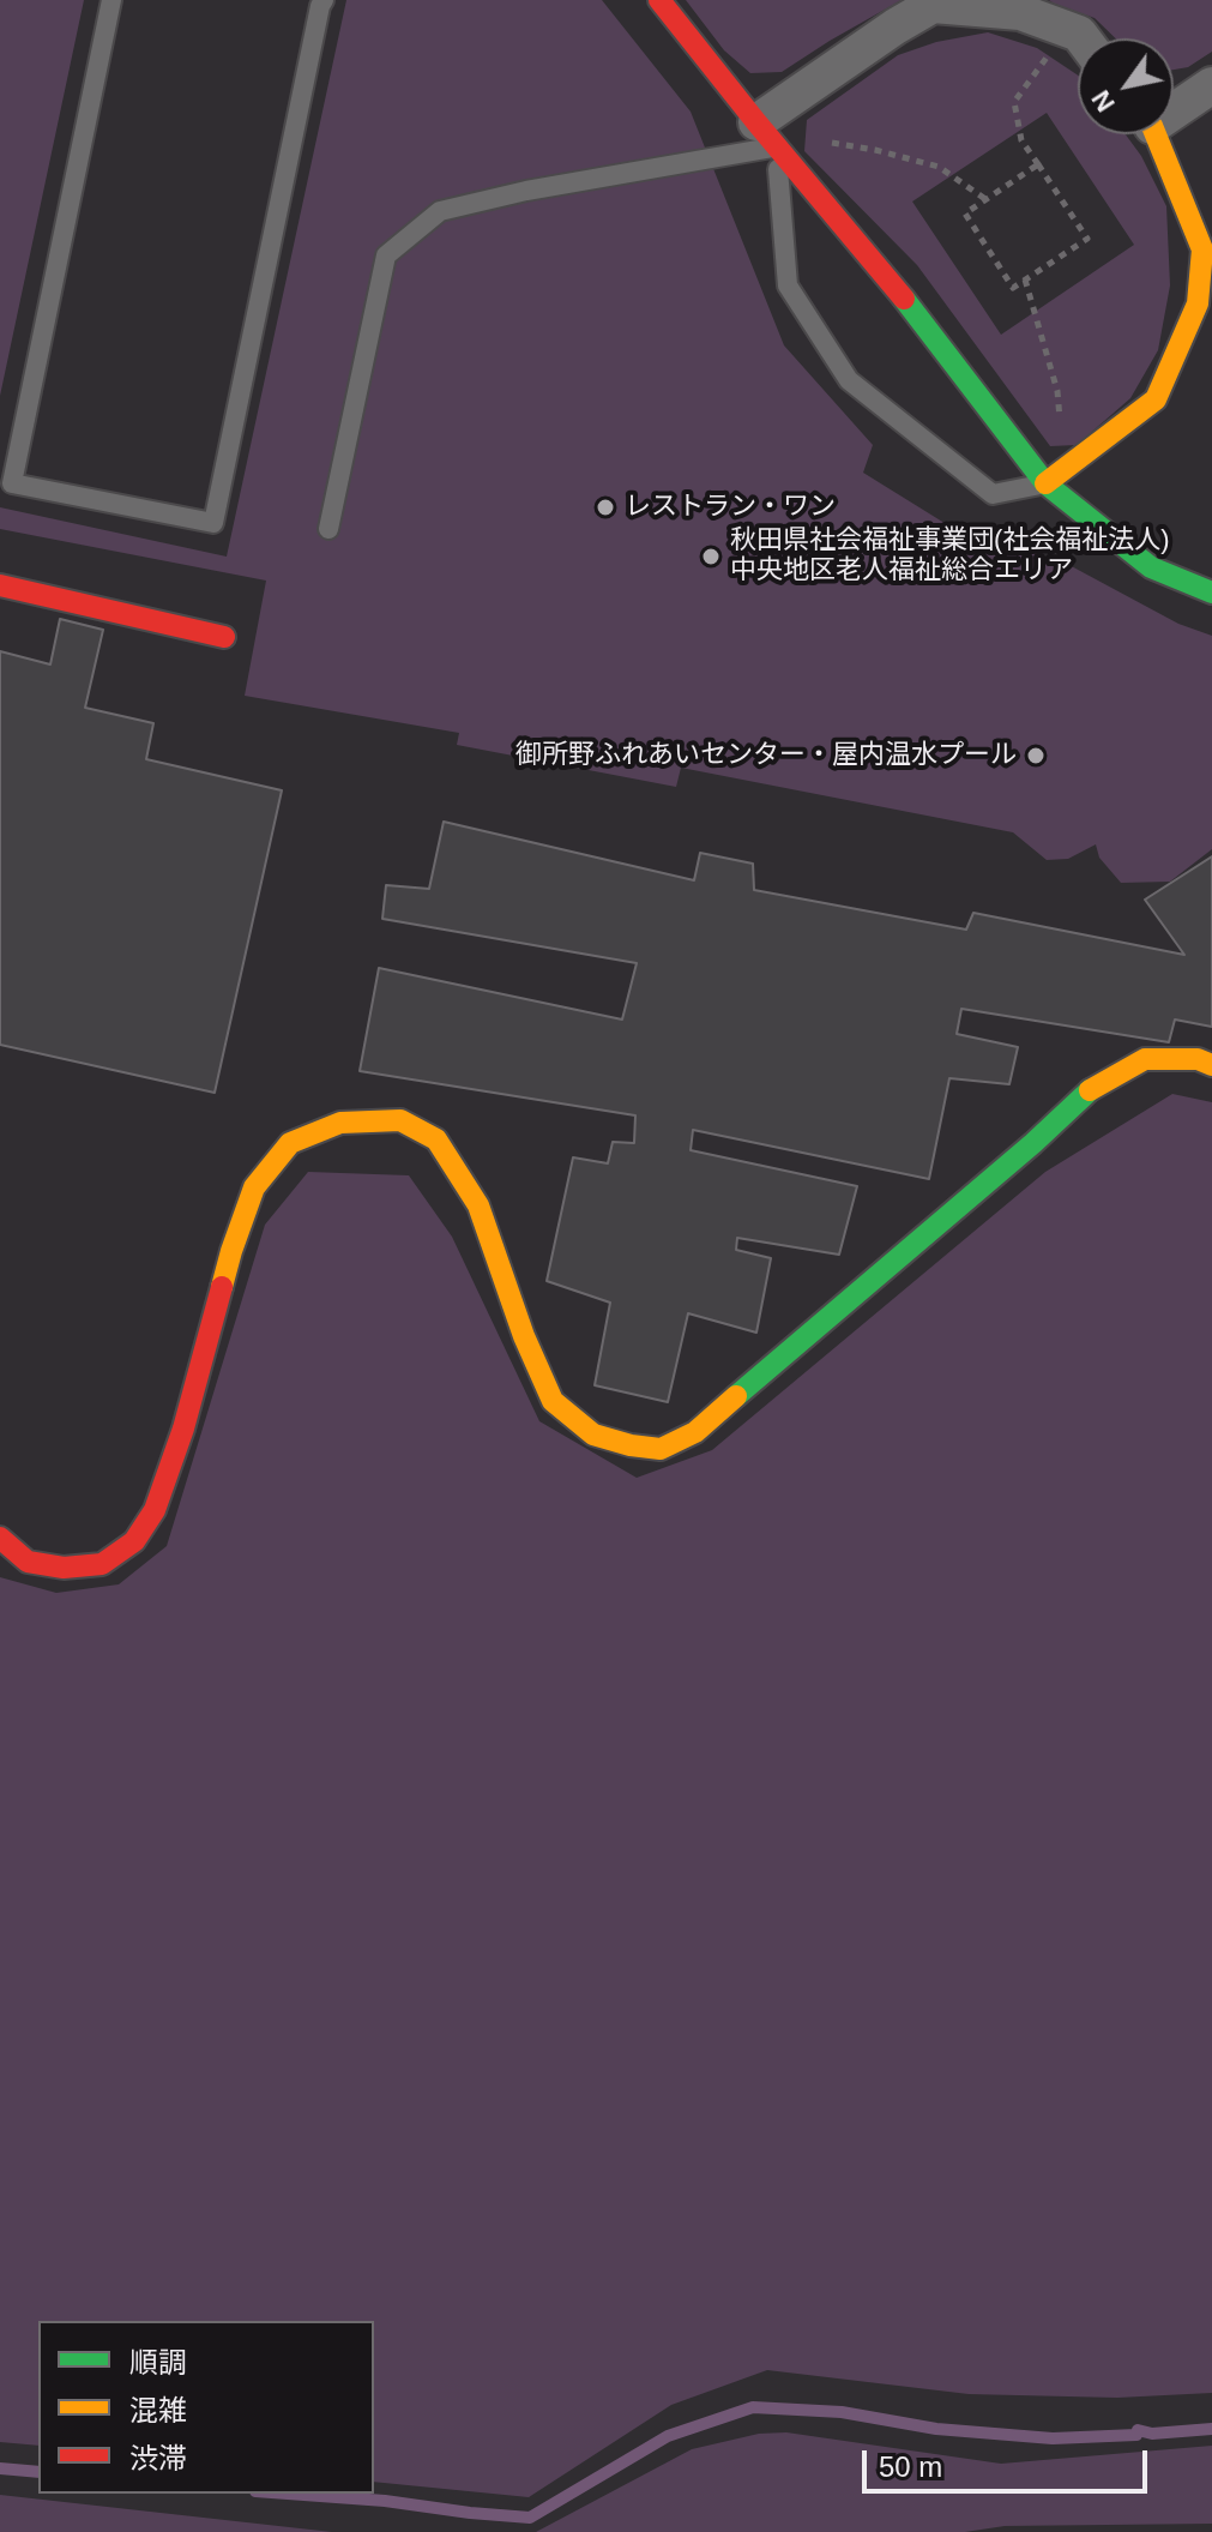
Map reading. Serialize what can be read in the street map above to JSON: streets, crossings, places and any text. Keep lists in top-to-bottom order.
{
  "places": ["レストラン・ワン", "秋田県社会福祉事業団(社会福祉法人) 中央地区老人福祉総合エリア", "御所野ふれあいセンター・屋内温水プール"],
  "legend": ["順調", "混雑", "渋滞"],
  "scale_bar": "50 m",
  "north": "bottom left"
}
